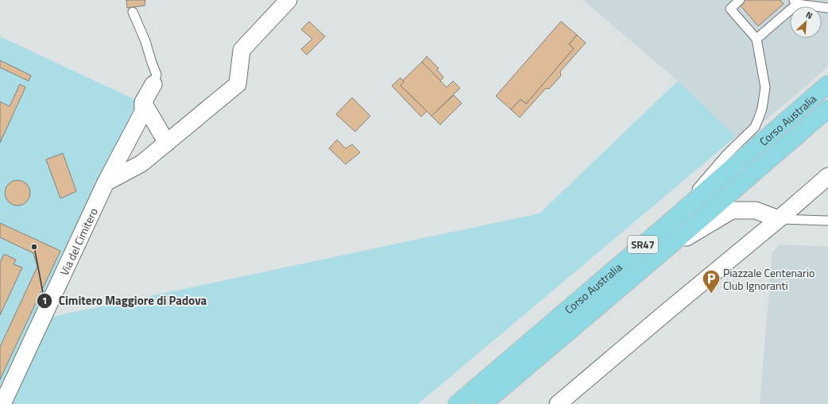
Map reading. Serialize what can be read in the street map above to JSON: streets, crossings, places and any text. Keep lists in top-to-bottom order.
{
  "streets": {
    "highway": ["Corso Australia", "SR47"],
    "street": ["Via del Cimitero"]
  },
  "places": {
    "other": ["Cimitero Maggiore di Padova"],
    "parking": ["Piazzale Centenario Club Ignoranti"]
  },
  "north": "top right"
}
